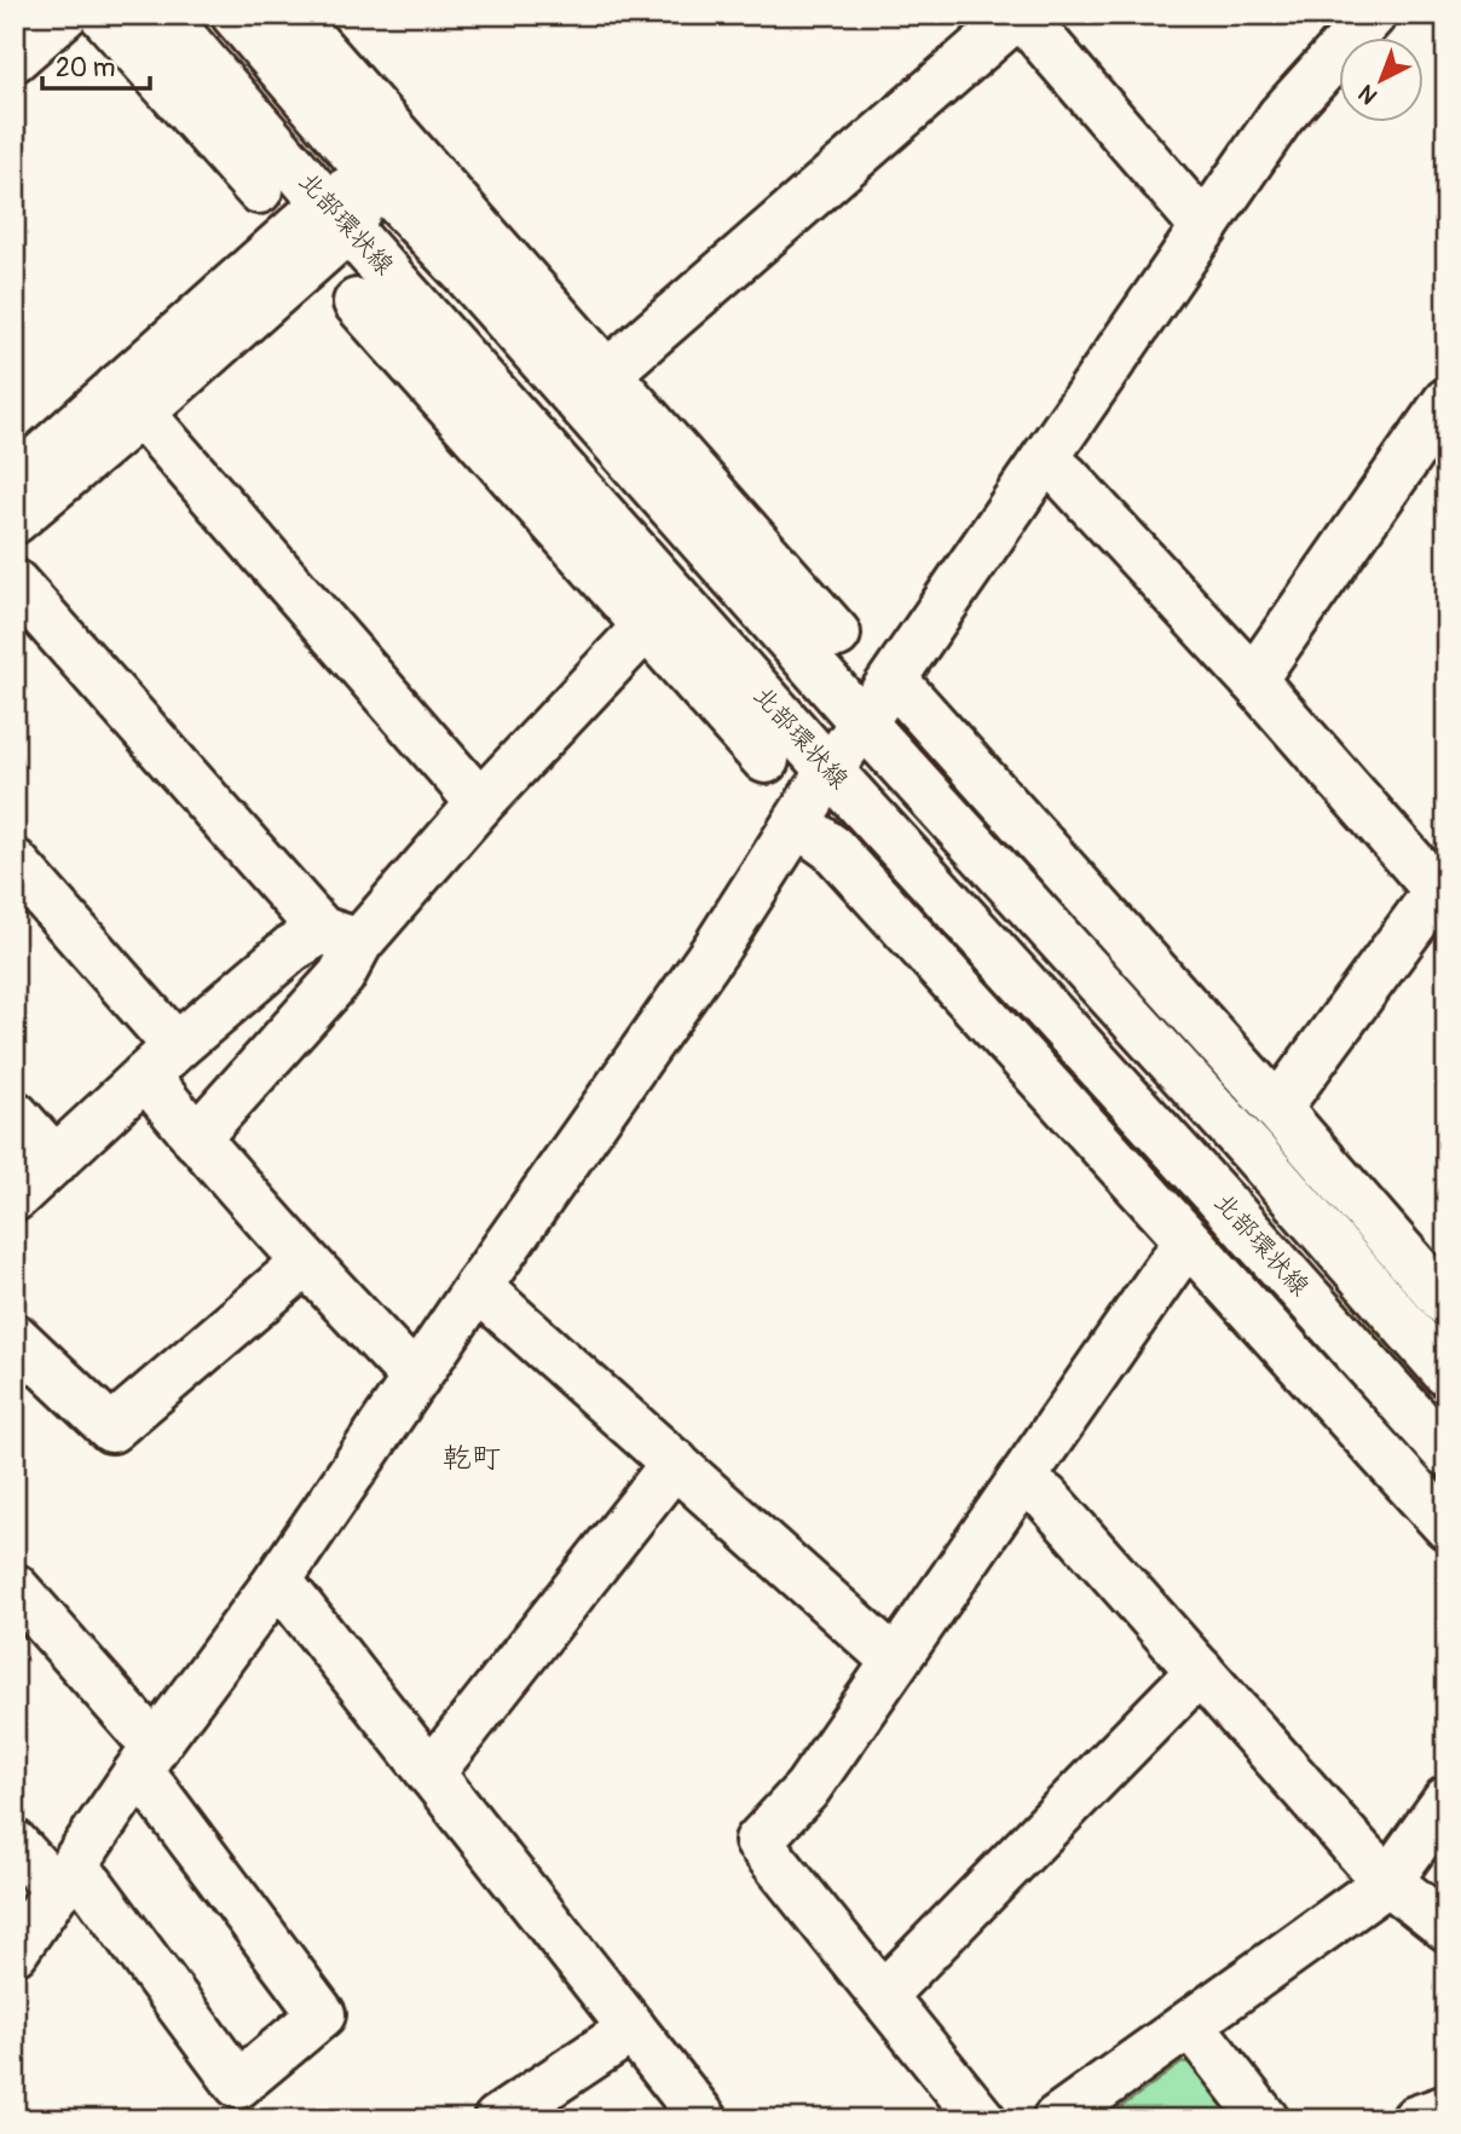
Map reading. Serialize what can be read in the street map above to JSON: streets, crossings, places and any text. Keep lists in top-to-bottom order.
{
  "streets": {
    "street": ["北部環状線"]
  },
  "districts": ["乾町"],
  "scale_bar": "20 m",
  "north": "bottom left"
}
